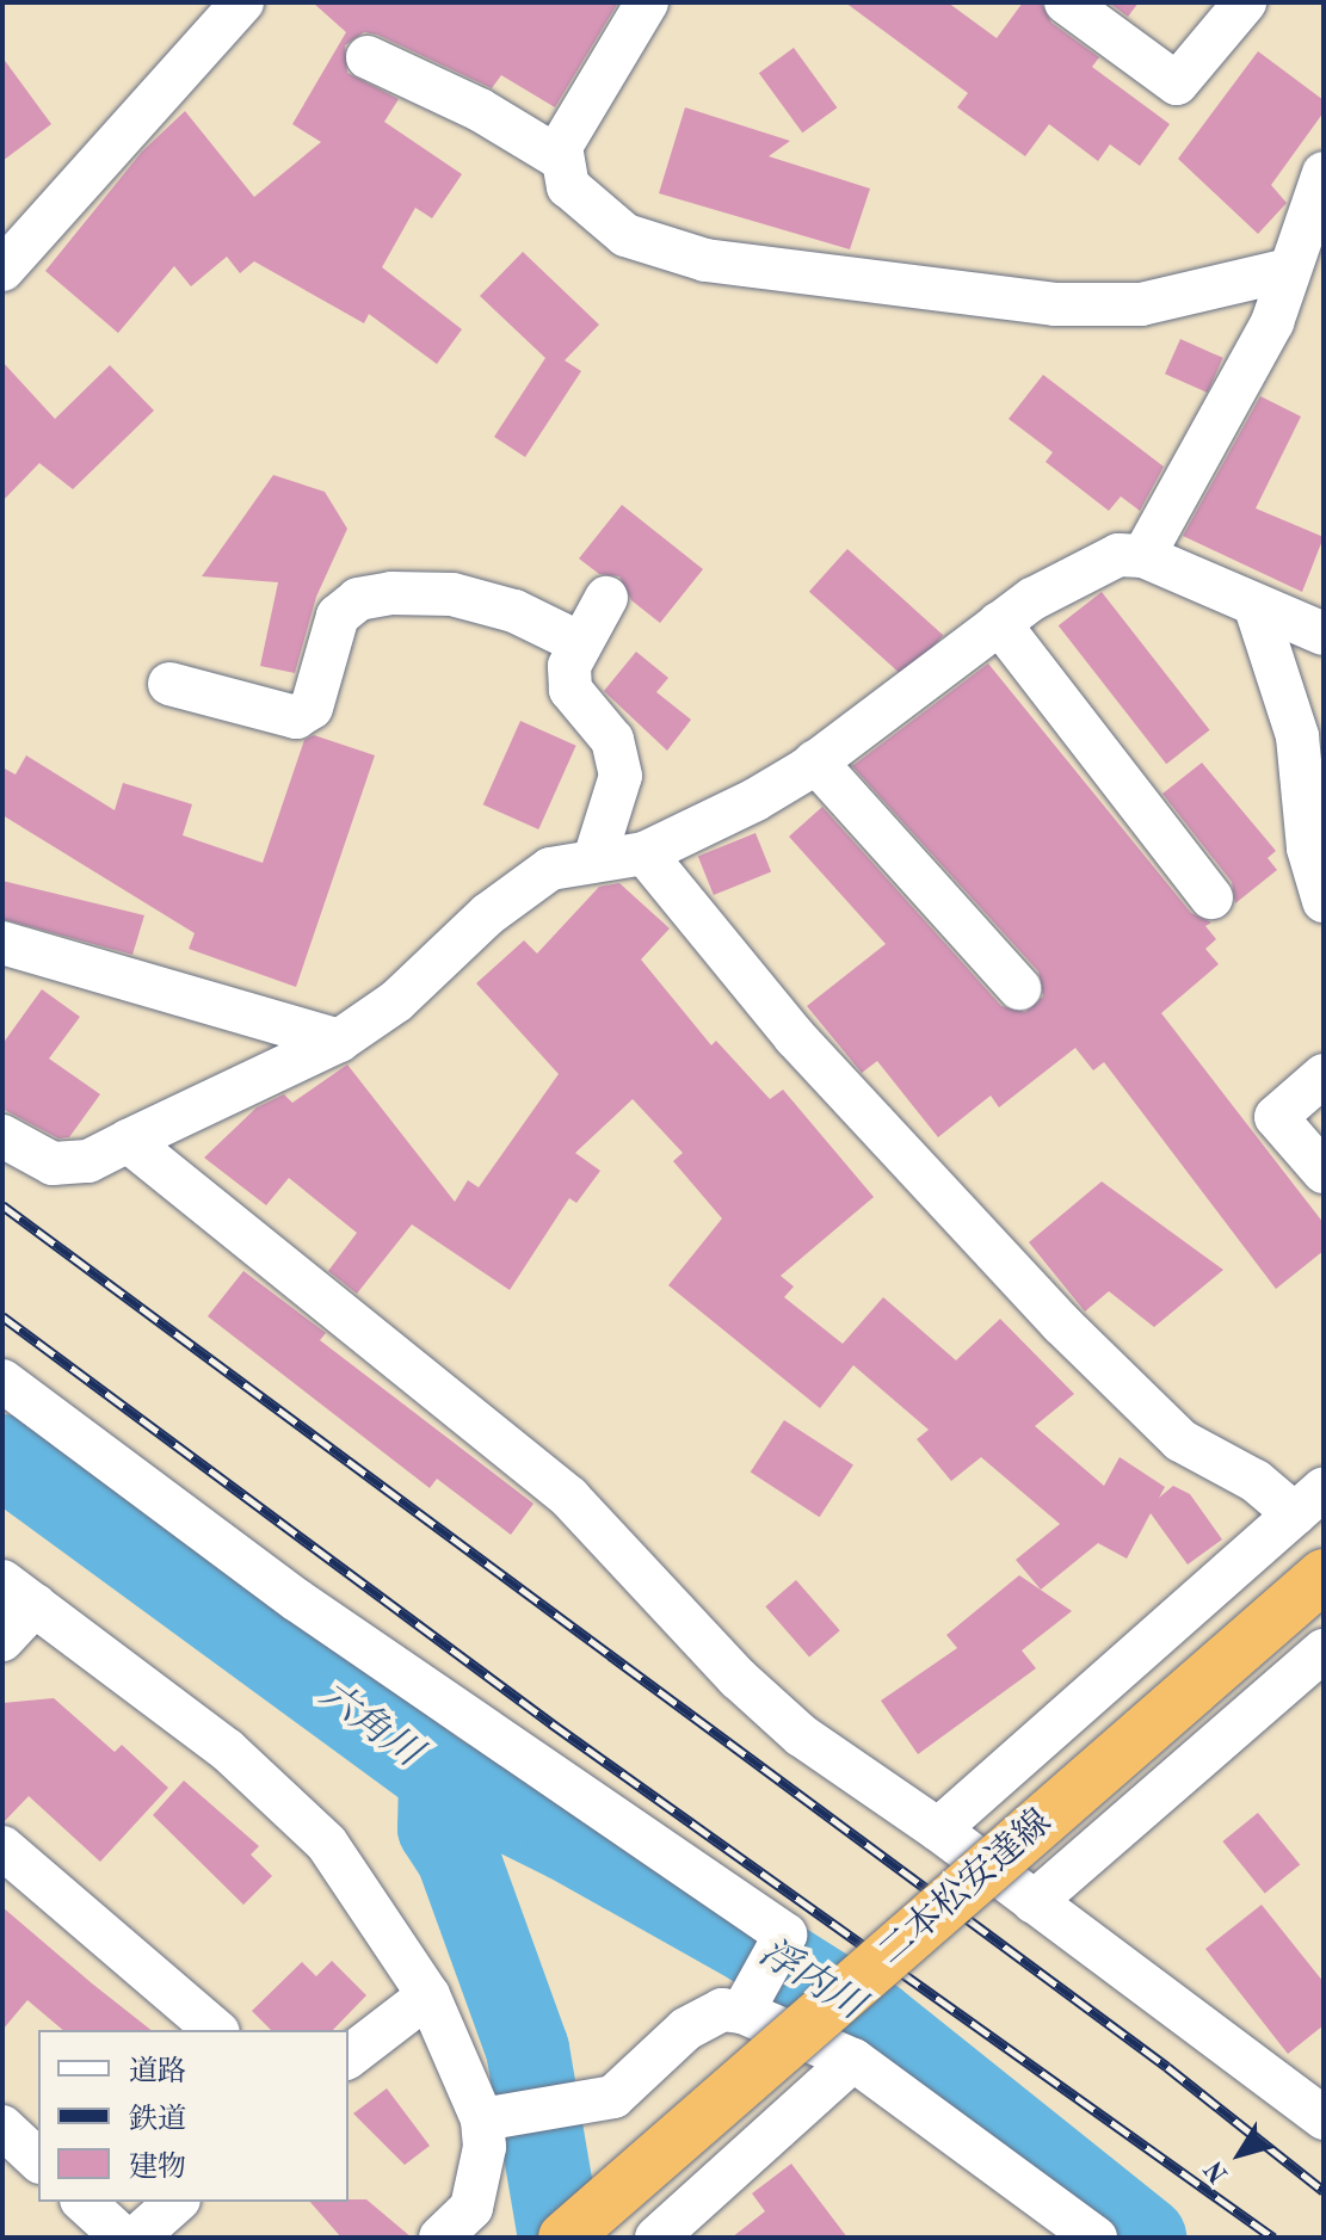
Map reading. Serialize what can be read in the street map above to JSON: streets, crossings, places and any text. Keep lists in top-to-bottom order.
{
  "streets": {
    "main road": ["二本松安達線"]
  },
  "water": ["六角川", "浮内川"],
  "legend": ["道路", "鉄道", "建物"],
  "north": "bottom left"
}
